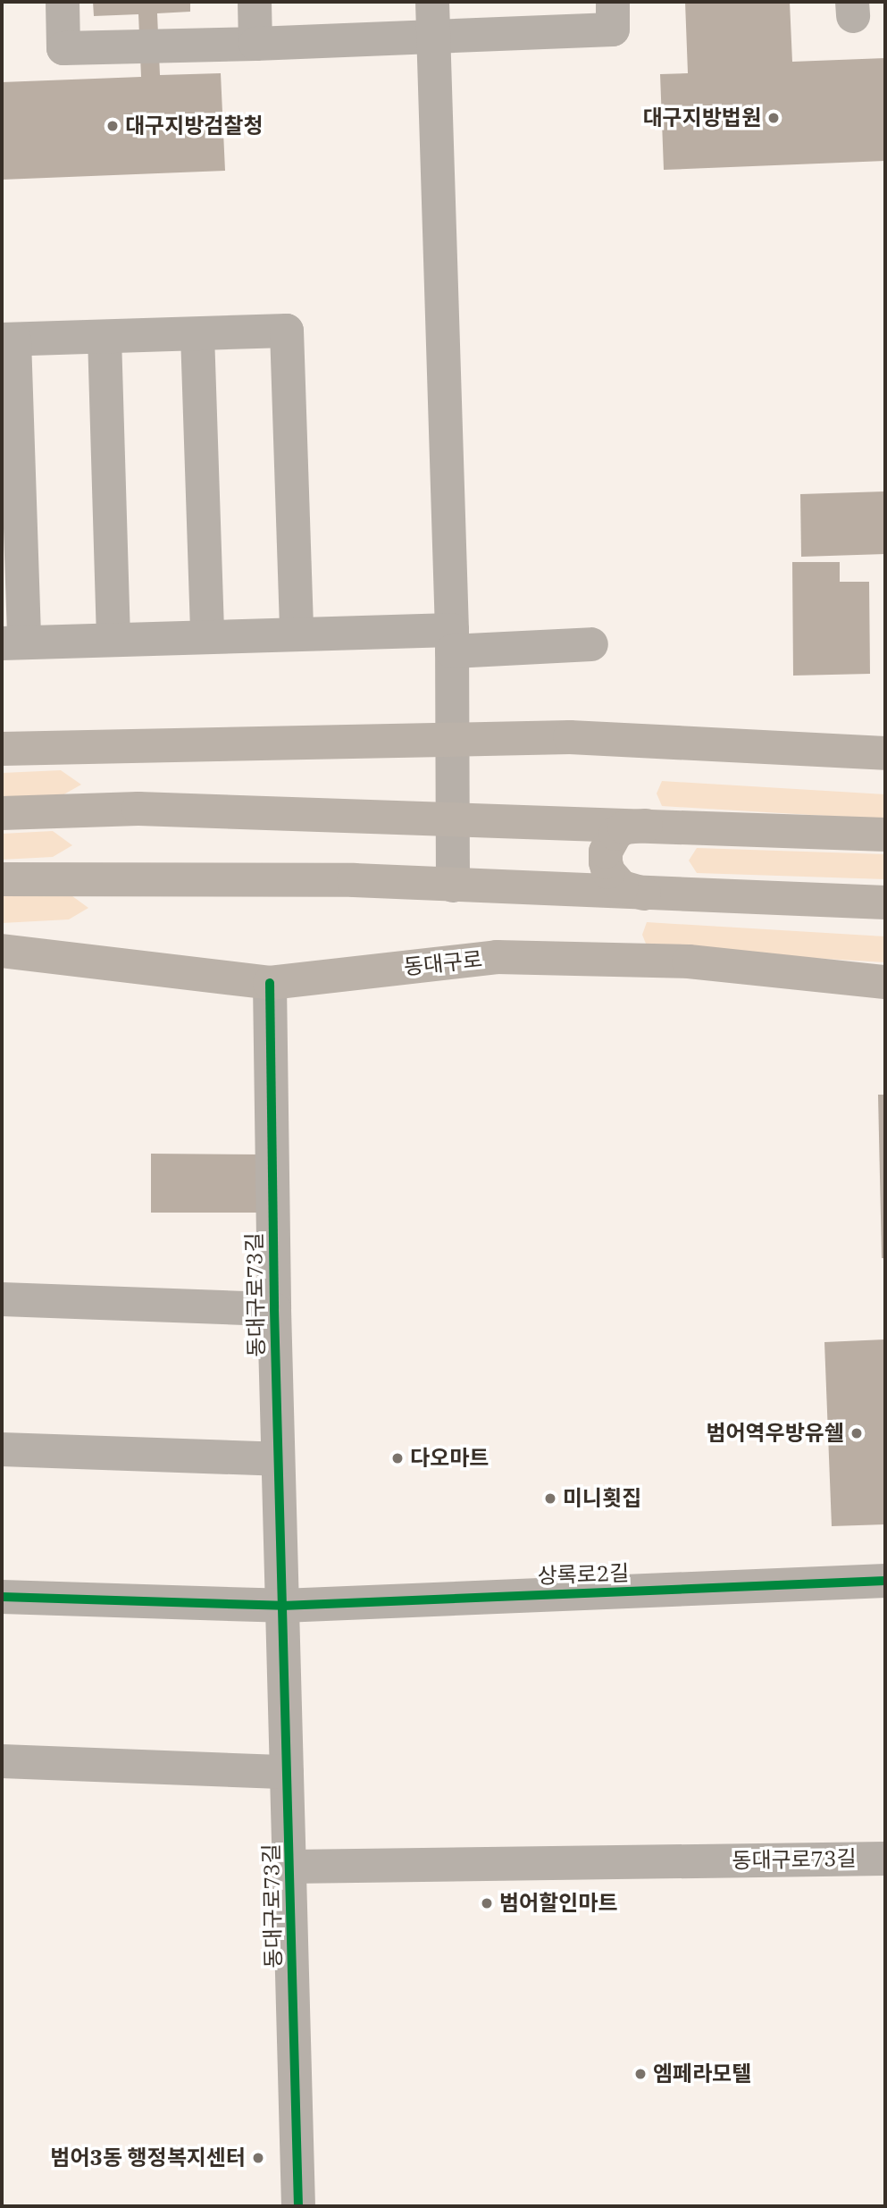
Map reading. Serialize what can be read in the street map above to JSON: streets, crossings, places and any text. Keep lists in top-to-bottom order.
{
  "streets": {
    "main road": ["동대구로"],
    "street": ["동대구로73길", "상록로2길"]
  },
  "crossings": [
    ["동대구로", "동대구로73길"],
    ["동대구로73길", "상록로2길"]
  ],
  "places": [
    "대구지방법원",
    "대구지방검찰청",
    "범어역우방유쉘",
    "다오마트",
    "미니횟집",
    "범어할인마트",
    "엠페라모텔",
    "범어3동 행정복지센터"
  ]
}
